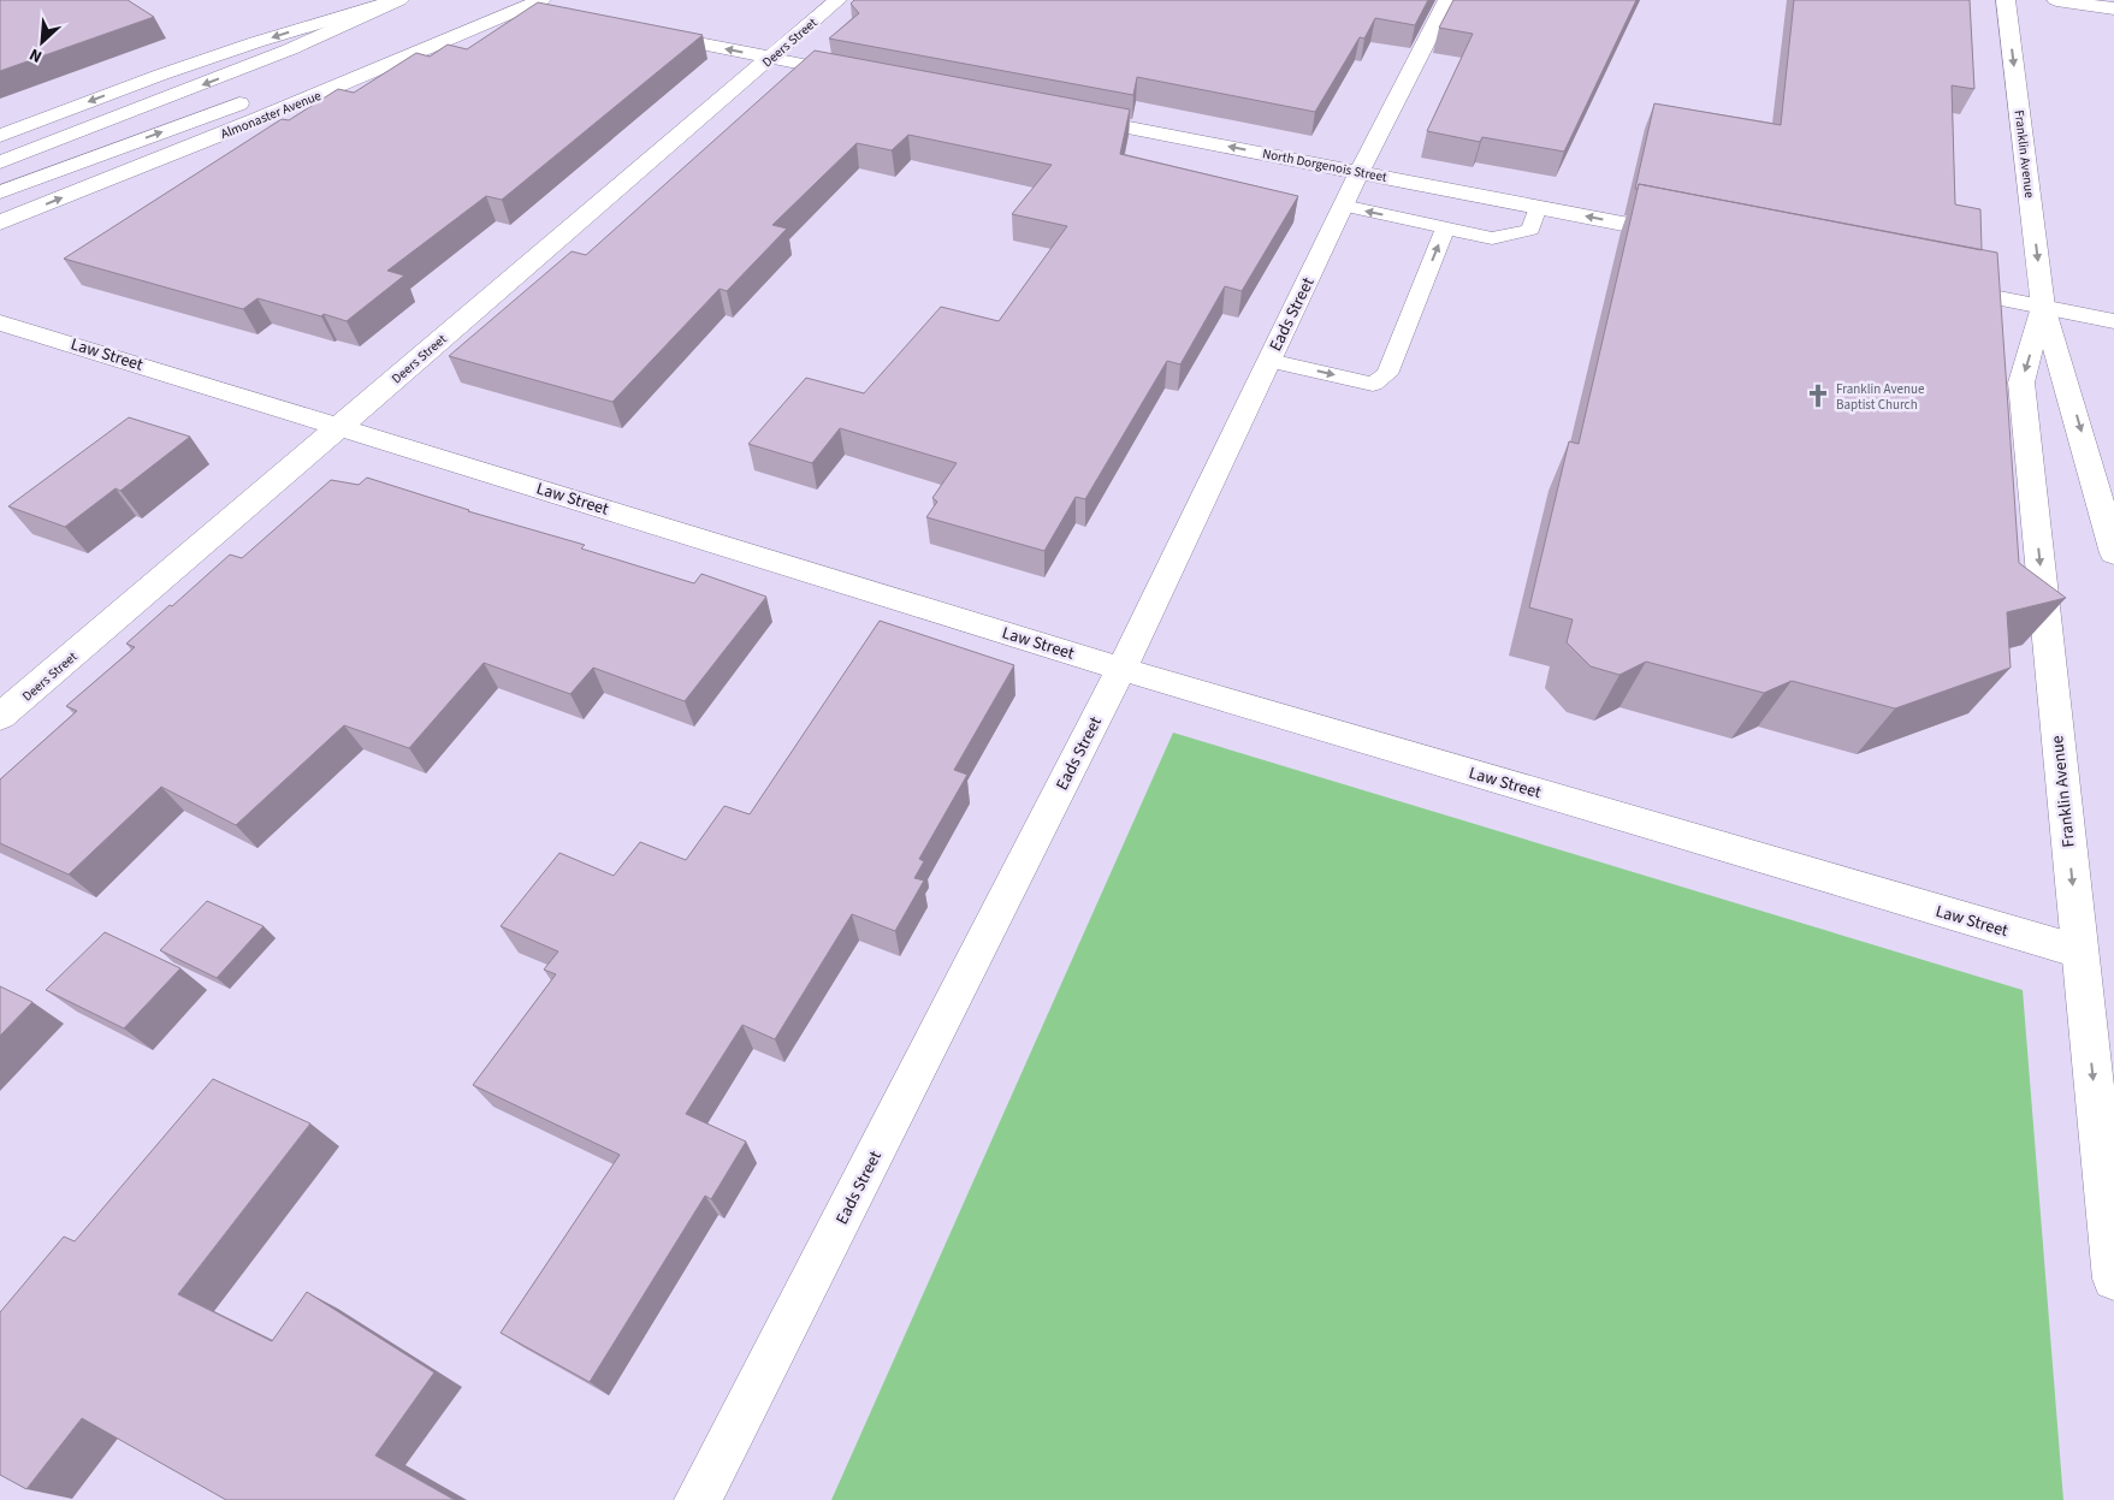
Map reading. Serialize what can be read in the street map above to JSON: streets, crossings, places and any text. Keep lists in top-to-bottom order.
{
  "streets": {
    "street": [
      "Deers Street",
      "Almonaster Avenue",
      "Franklin Avenue",
      "North Dorgenois Street",
      "Eads Street",
      "Law Street"
    ]
  },
  "crossings": [
    ["Deers Street", "Law Street"],
    ["Franklin Avenue", "Law Street"],
    ["North Dorgenois Street", "Eads Street"],
    ["Eads Street", "Law Street"]
  ],
  "one_way": ["Franklin Avenue", "North Dorgenois Street"],
  "places": {
    "church": ["Franklin Avenue Baptist Church"]
  },
  "north": "bottom left"
}
